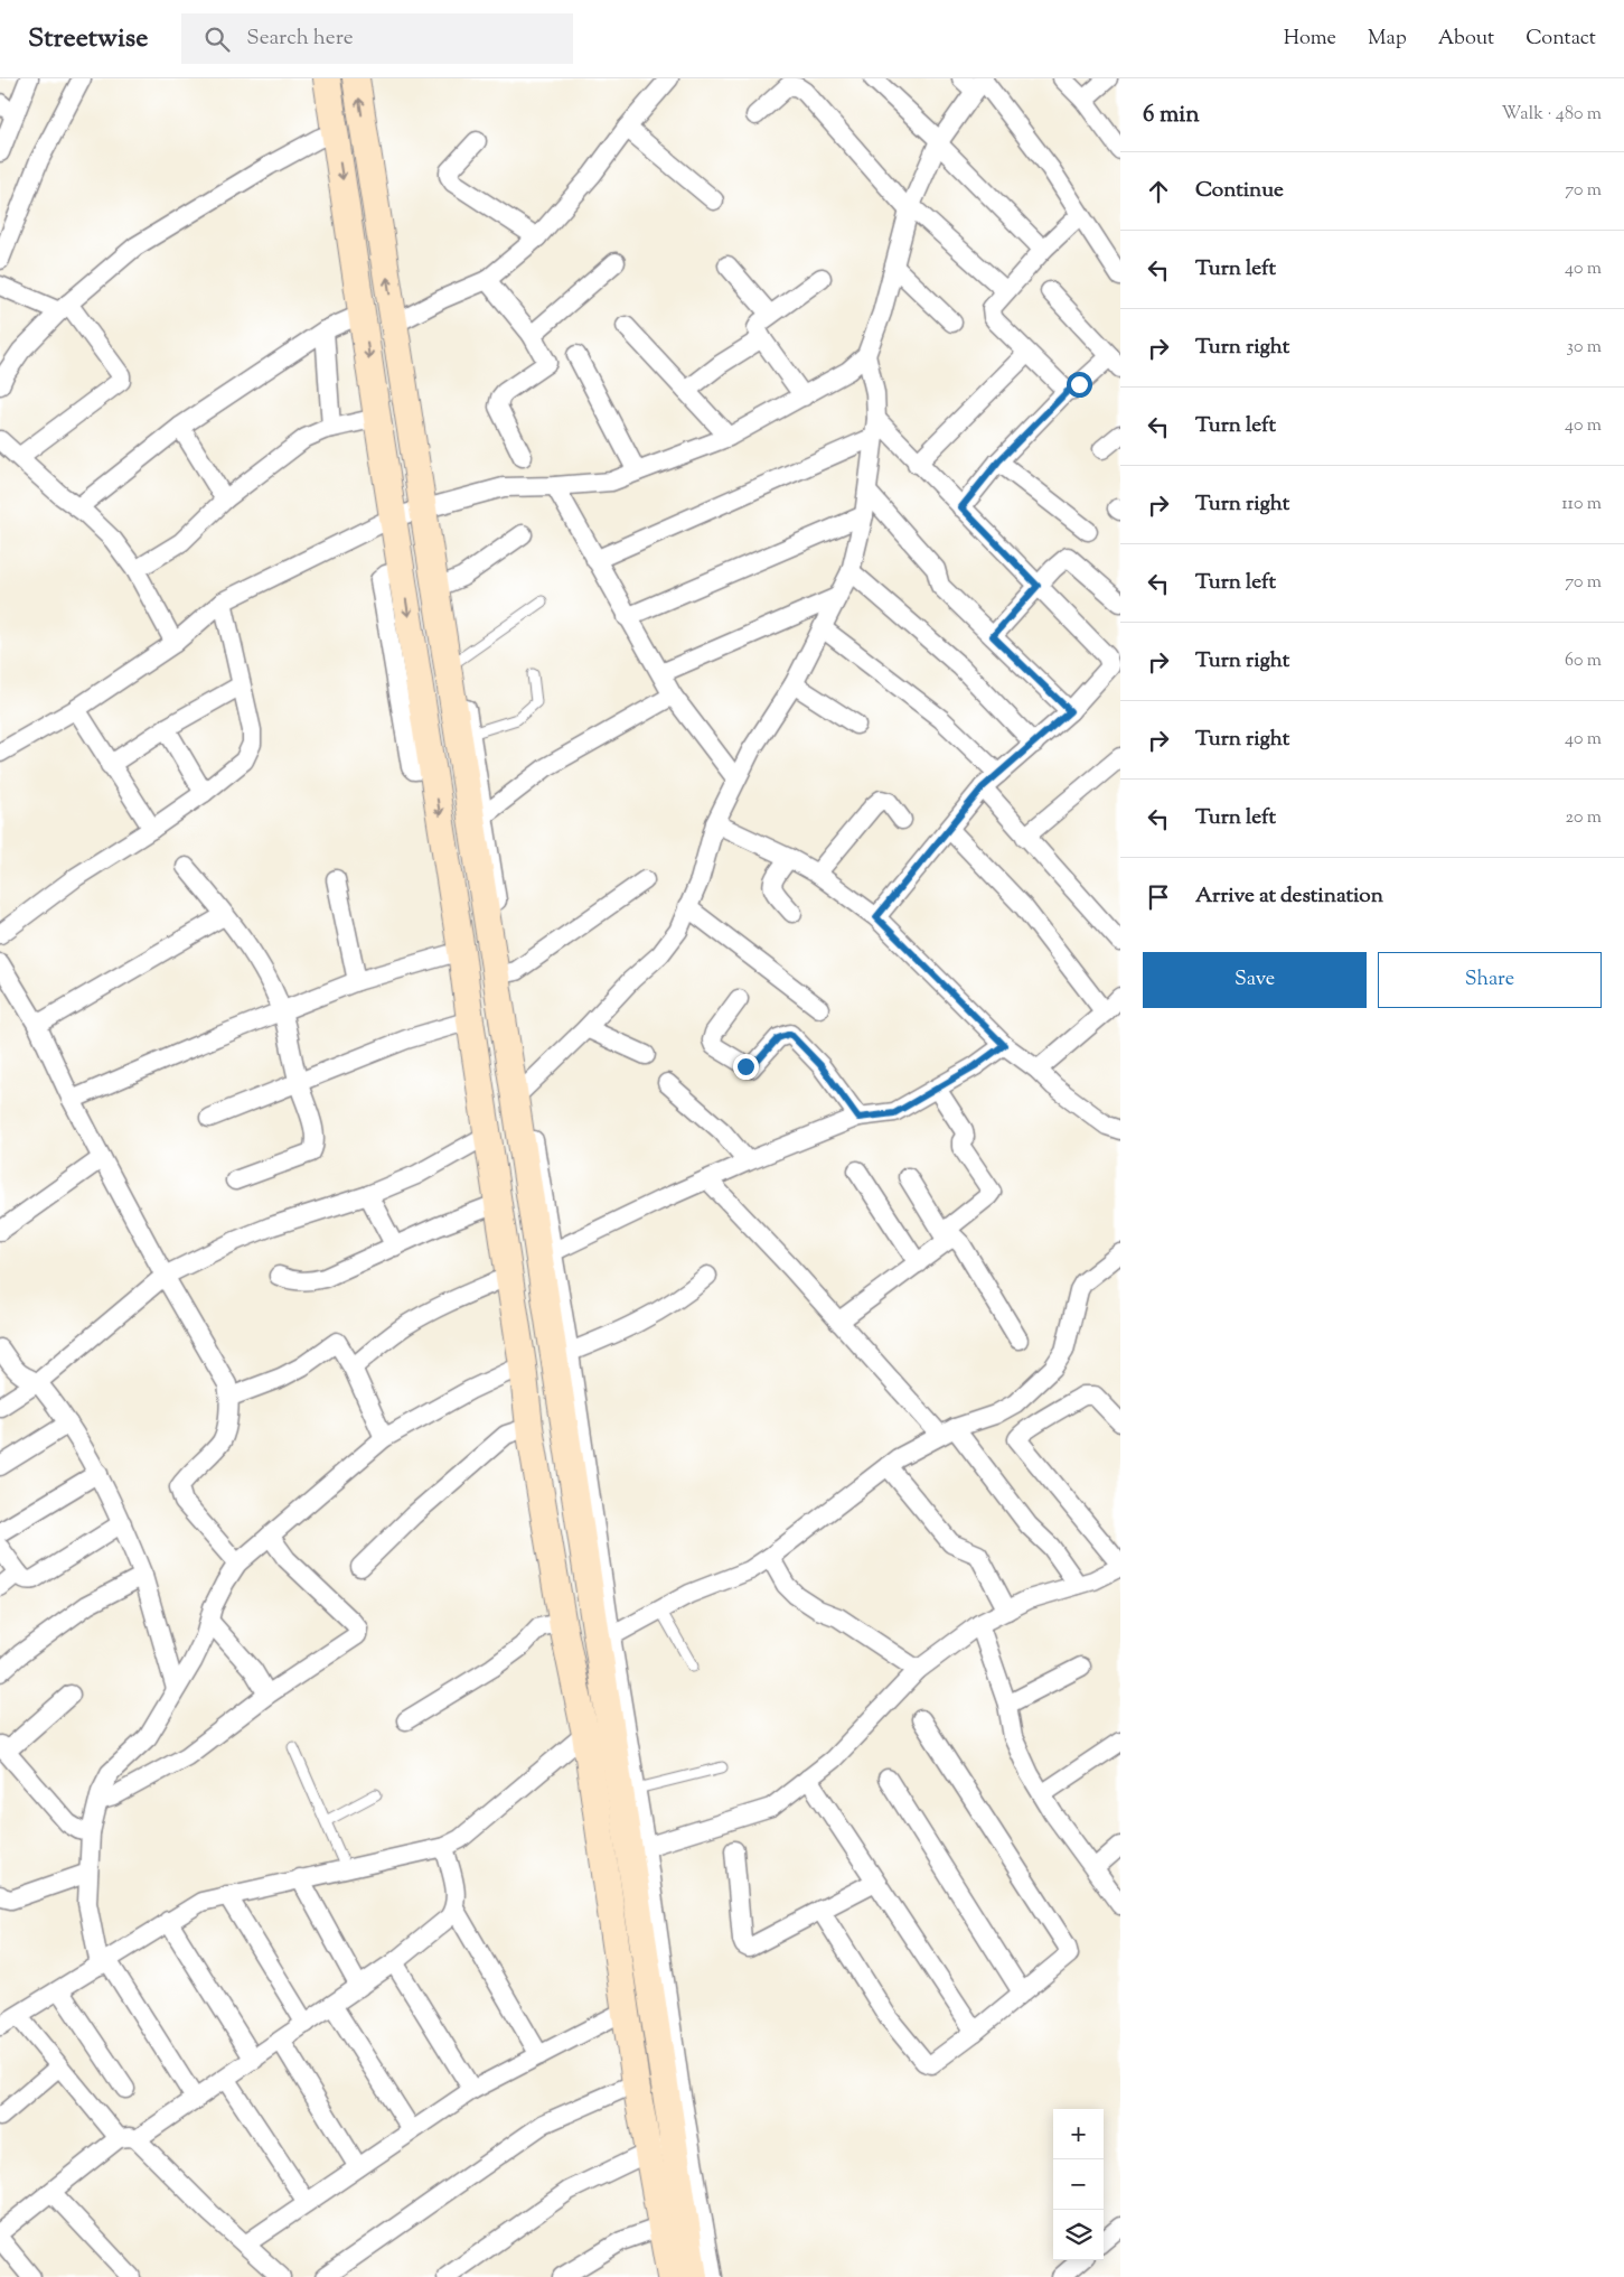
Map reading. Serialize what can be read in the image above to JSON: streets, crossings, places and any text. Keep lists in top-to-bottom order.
{
  "page": {
    "header": "Streetwise",
    "search": "Search here",
    "nav": [
      "Home",
      "Map",
      "About",
      "Contact"
    ],
    "heading": ["6 min", "Walk · 480 m"],
    "list": [
      ["Continue", "70 m"],
      ["Turn left", "40 m"],
      ["Turn right", "30 m"],
      ["Turn left", "40 m"],
      ["Turn right", "110 m"],
      ["Turn left", "70 m"],
      ["Turn right", "60 m"],
      ["Turn right", "40 m"],
      ["Turn left", "20 m"],
      "Arrive at destination"
    ],
    "buttons": ["Save", "Share"],
    "map_buttons": ["+", "−"]
  }
}
